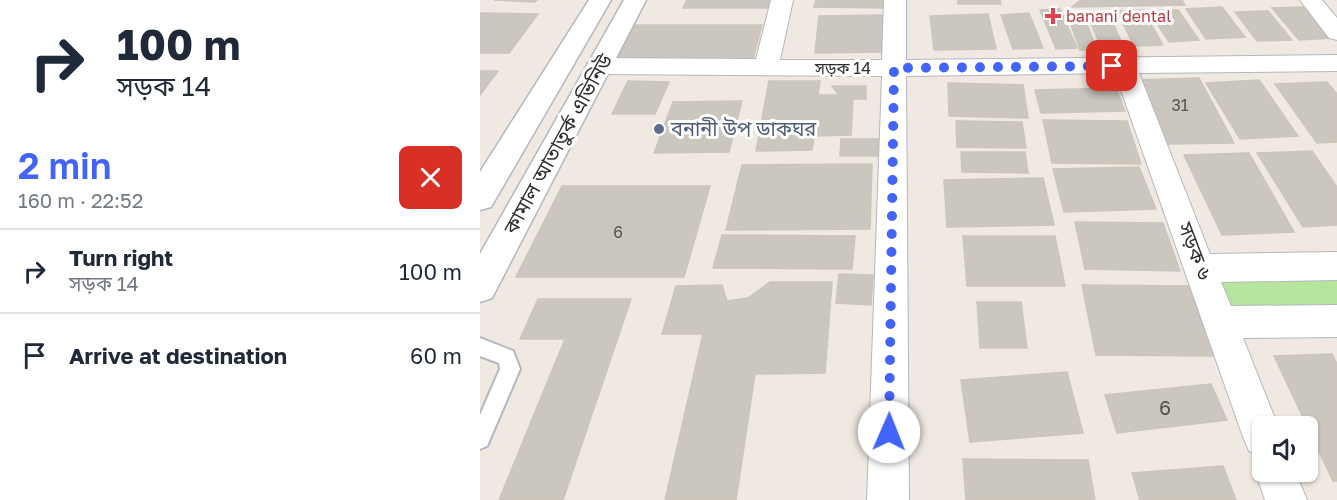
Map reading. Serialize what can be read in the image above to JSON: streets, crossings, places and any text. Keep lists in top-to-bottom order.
{
  "streets": {
    "main road": ["কামাল আতাতুর্ক এভিনিউ"],
    "street": ["সড়ক 14", "সড়ক ৬"]
  },
  "crossings": [
    ["সড়ক 14", "কামাল আতাতুর্ক এভিনিউ"],
    ["সড়ক 14", "সড়ক ৬"]
  ],
  "places": {
    "health": ["banani dental"],
    "other": ["বনানী উপ ডাকঘর"]
  },
  "house_numbers": ["31", "6", "6"],
  "page": {
    "turn": ["100 m", "সড়ক 14"],
    "heading": ["2 min", "160 m · 22:52"],
    "list": [
      {
        "name": "Turn right",
        "note": "সড়ক 14",
        "value": "100 m"
      },
      {
        "name": "Arrive at destination",
        "value": "60 m"
      }
    ]
  }
}
